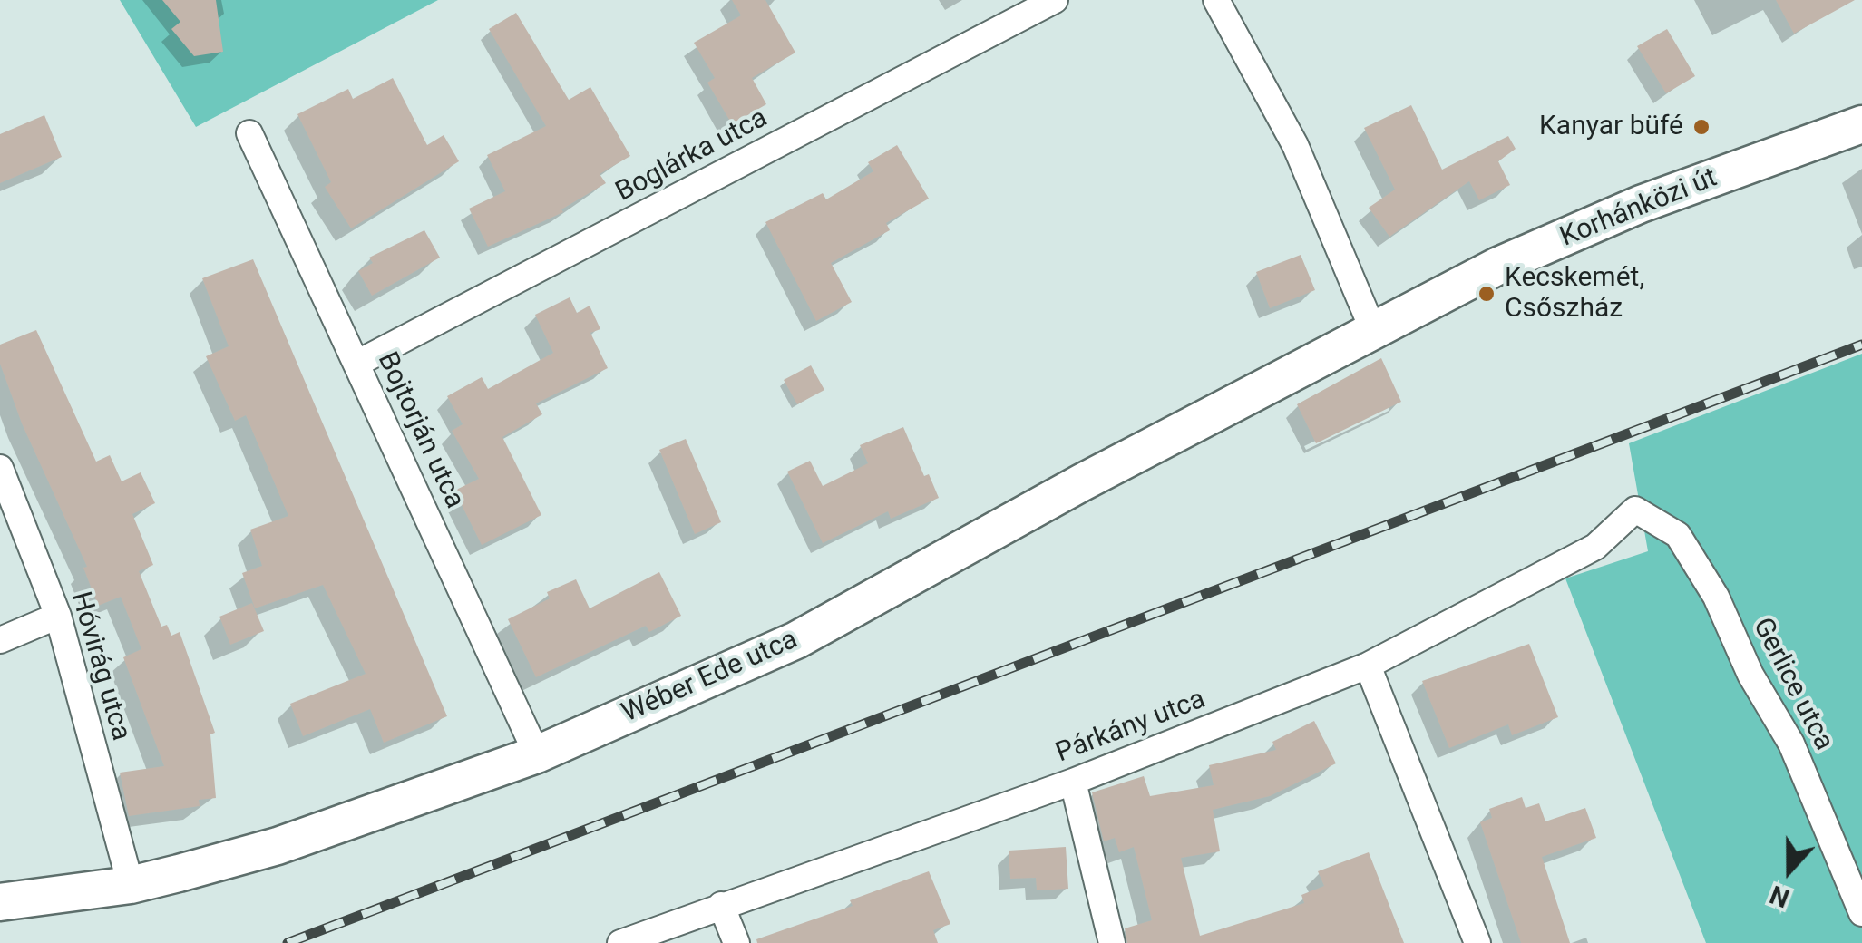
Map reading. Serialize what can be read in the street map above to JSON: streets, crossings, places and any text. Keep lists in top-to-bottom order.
{
  "streets": {
    "street": [
      "Boglárka utca",
      "Korhánközi út",
      "Bojtorján utca",
      "Hóvirág utca",
      "Wéber Ede utca",
      "Gerlice utca",
      "Párkány utca"
    ]
  },
  "crossings": [
    ["Boglárka utca", "Bojtorján utca"],
    ["Korhánközi út", "Wéber Ede utca"],
    ["Bojtorján utca", "Wéber Ede utca"],
    ["Hóvirág utca", "Wéber Ede utca"],
    ["Gerlice utca", "Párkány utca"]
  ],
  "places": ["Kanyar büfé", "Kecskemét, Csőszház"],
  "north": "bottom"
}
